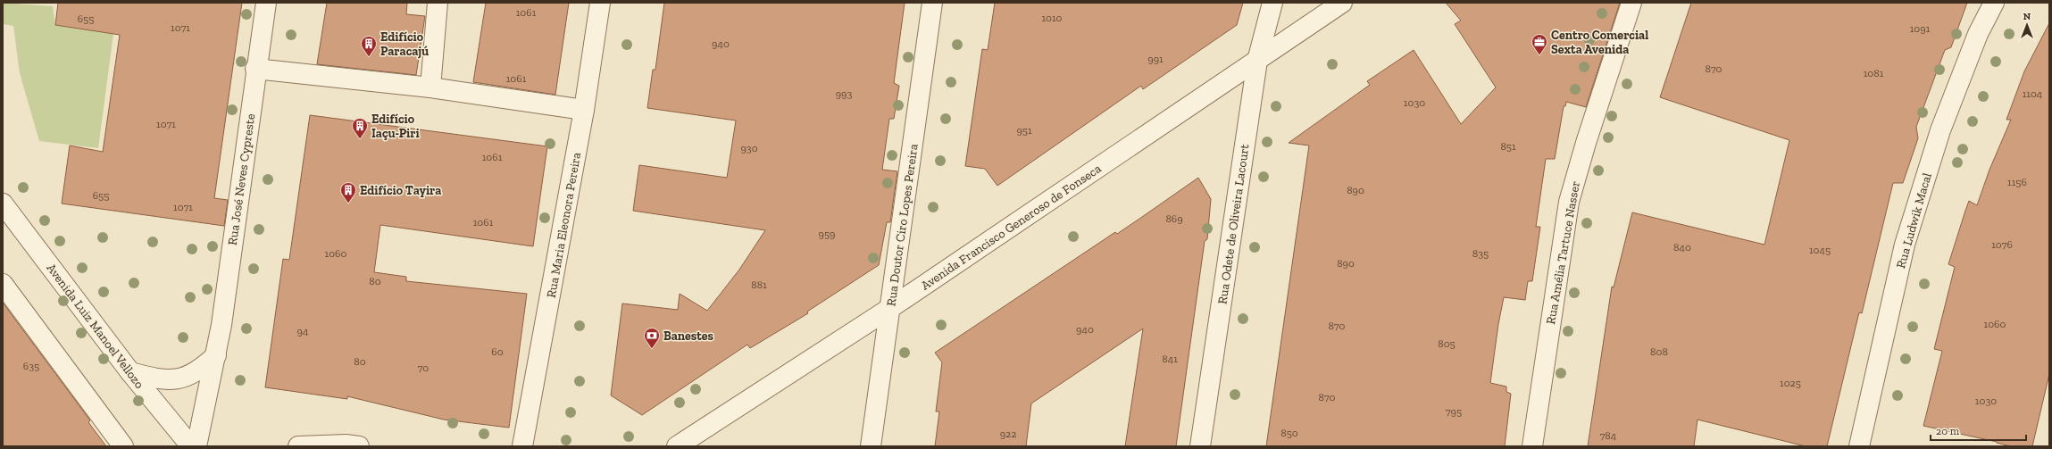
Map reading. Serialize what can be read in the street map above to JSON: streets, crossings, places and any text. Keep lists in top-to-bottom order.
{
  "streets": {
    "street": [
      "Rua José Neves Cypreste",
      "Rua Ludwik Macal",
      "Rua Odete de Oliveira Lacourt",
      "Rua Maria Eleonora Pereira",
      "Rua Doutor Ciro Lopes Pereira",
      "Avenida Francisco Generoso de Fonseca",
      "Rua Amélia Tartuce Nasser",
      "Avenida Luiz Manoel Vellozo"
    ]
  },
  "crossings": [
    ["Rua Odete de Oliveira Lacourt", "Avenida Francisco Generoso de Fonseca"],
    ["Rua Doutor Ciro Lopes Pereira", "Avenida Francisco Generoso de Fonseca"]
  ],
  "places": {
    "office": ["Centro Comercial Sexta Avenida"],
    "building": ["Edifício Paracajú", "Edifício Iaçu-Piri", "Edifício Tayira"],
    "bank": ["Banestes"]
  },
  "house_numbers": [
    "1061",
    "1010",
    "655",
    "1071",
    "1091",
    "940",
    "991",
    "870",
    "1081",
    "1061",
    "993",
    "1104",
    "1030",
    "1071",
    "951",
    "851",
    "930",
    "1061",
    "1156",
    "890",
    "655",
    "1071",
    "869",
    "1061",
    "959",
    "1076",
    "840",
    "1045",
    "1060",
    "835",
    "890",
    "80",
    "881",
    "1060",
    "870",
    "940",
    "94",
    "805",
    "60",
    "808",
    "841",
    "80",
    "635",
    "70",
    "1025",
    "870",
    "1030",
    "795",
    "850",
    "922",
    "784"
  ],
  "scale_bar": "20 m",
  "north": "top"
}
